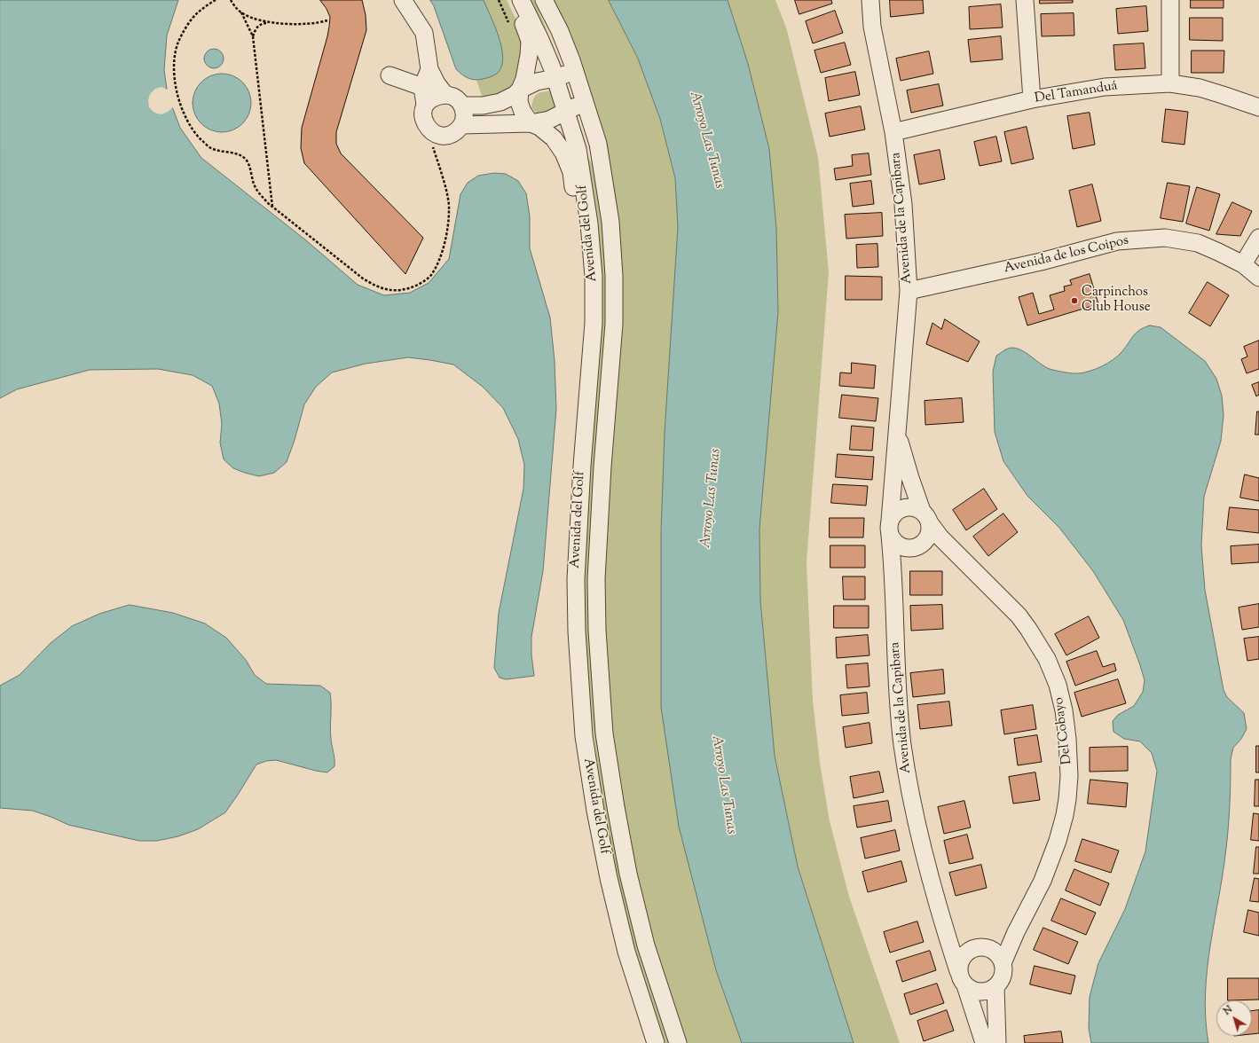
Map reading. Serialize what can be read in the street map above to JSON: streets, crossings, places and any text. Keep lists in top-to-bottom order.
{
  "streets": {
    "street": [
      "Del Tamanduá",
      "Avenida de la Capibara",
      "Avenida del Golf",
      "Avenida de los Coipos",
      "Del Cobayo"
    ]
  },
  "crossings": [
    ["Del Tamanduá", "Avenida de la Capibara"],
    ["Avenida de la Capibara", "Avenida de los Coipos"],
    ["Avenida de la Capibara", "Del Cobayo"]
  ],
  "water": ["Arroyo Las Tunas"],
  "places": ["Carpinchos Club House"],
  "north": "top left"
}
